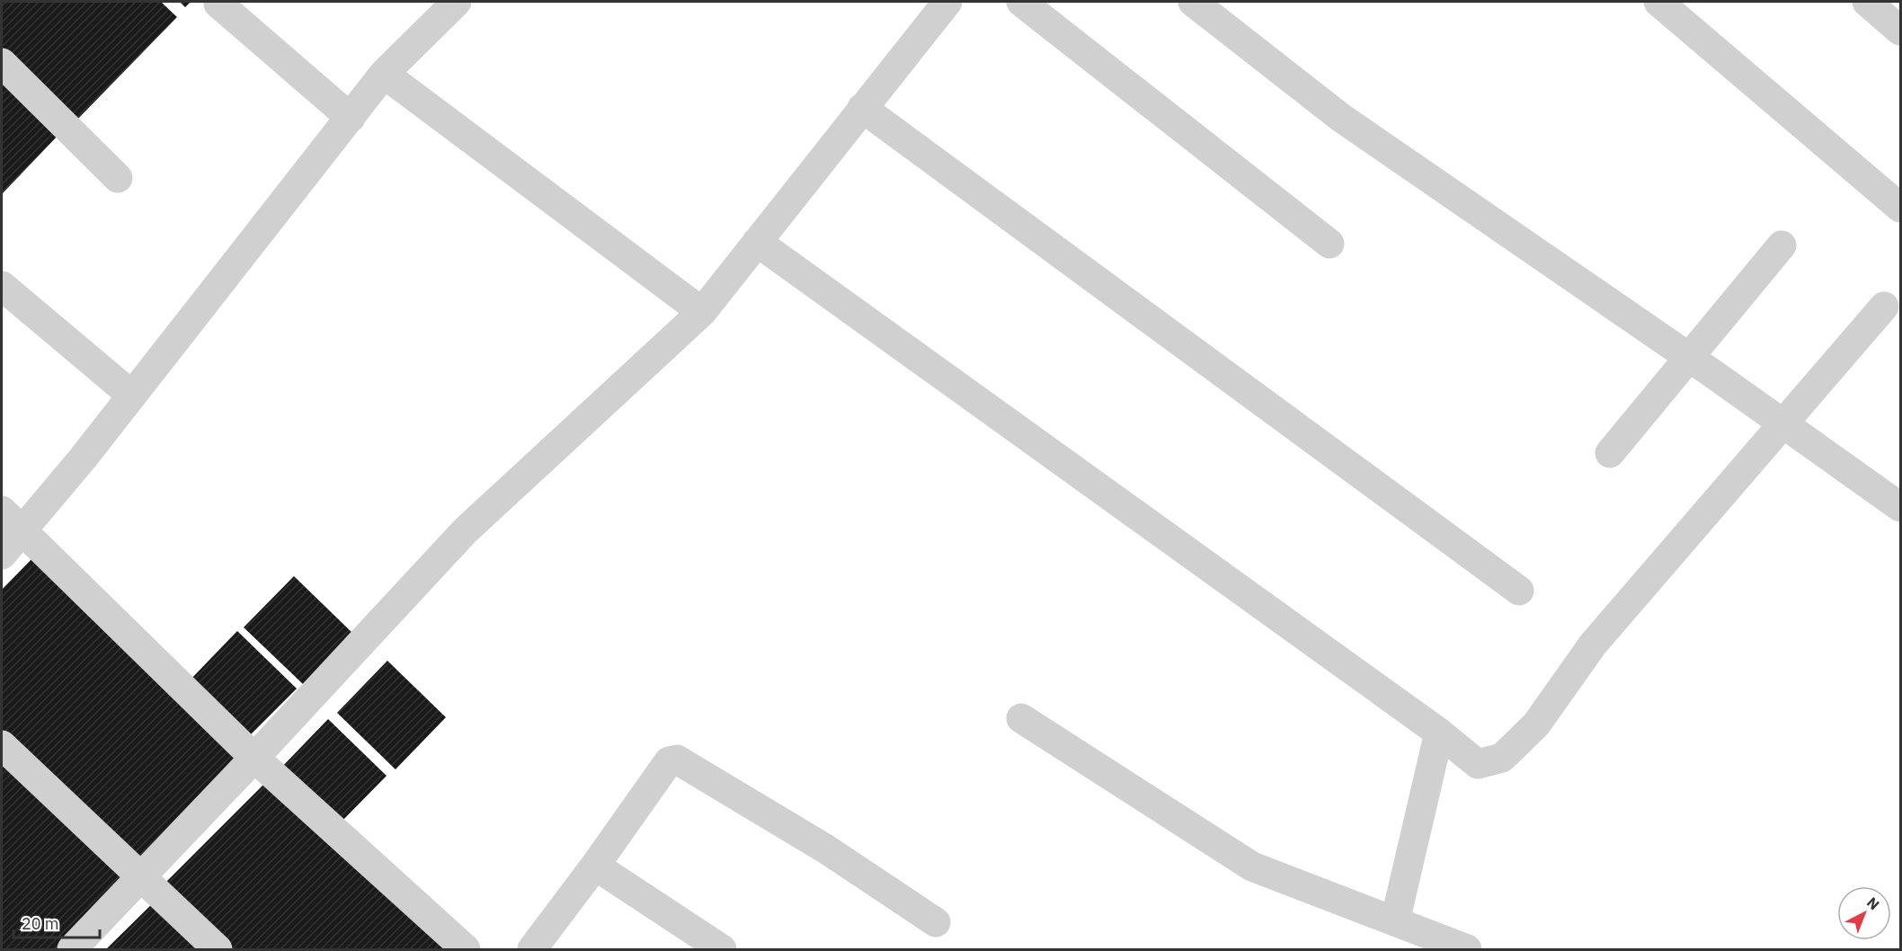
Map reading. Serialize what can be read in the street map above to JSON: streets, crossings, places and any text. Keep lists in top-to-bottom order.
{
  "scale_bar": "20 m",
  "north": "top right"
}
